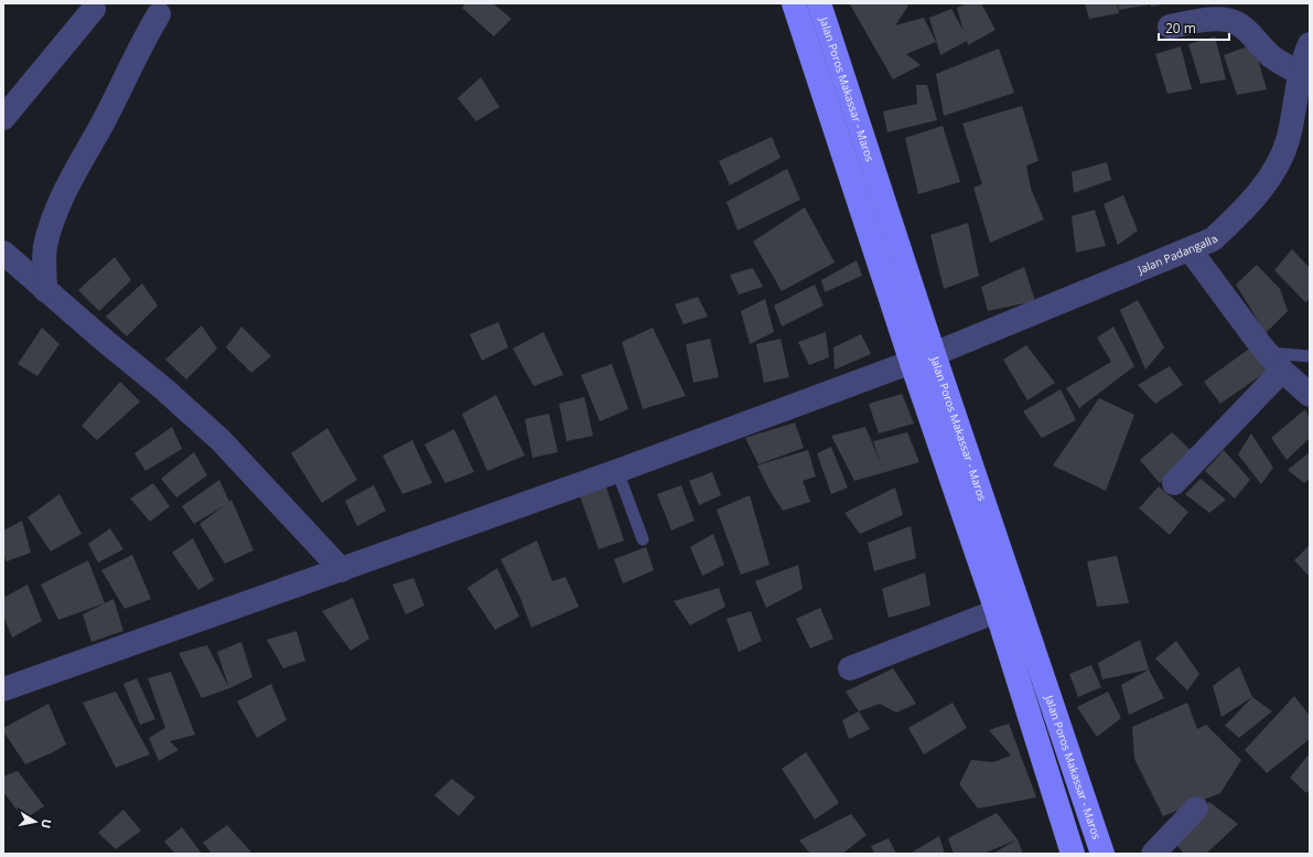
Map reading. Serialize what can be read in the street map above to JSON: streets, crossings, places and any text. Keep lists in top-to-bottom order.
{
  "streets": {
    "highway": ["Jalan Poros Makassar - Maros"],
    "street": ["Jalan Padangalla"]
  },
  "crossings": [
    ["Jalan Poros Makassar - Maros", "Jalan Padangalla"]
  ],
  "scale_bar": "20 m",
  "north": "right"
}
